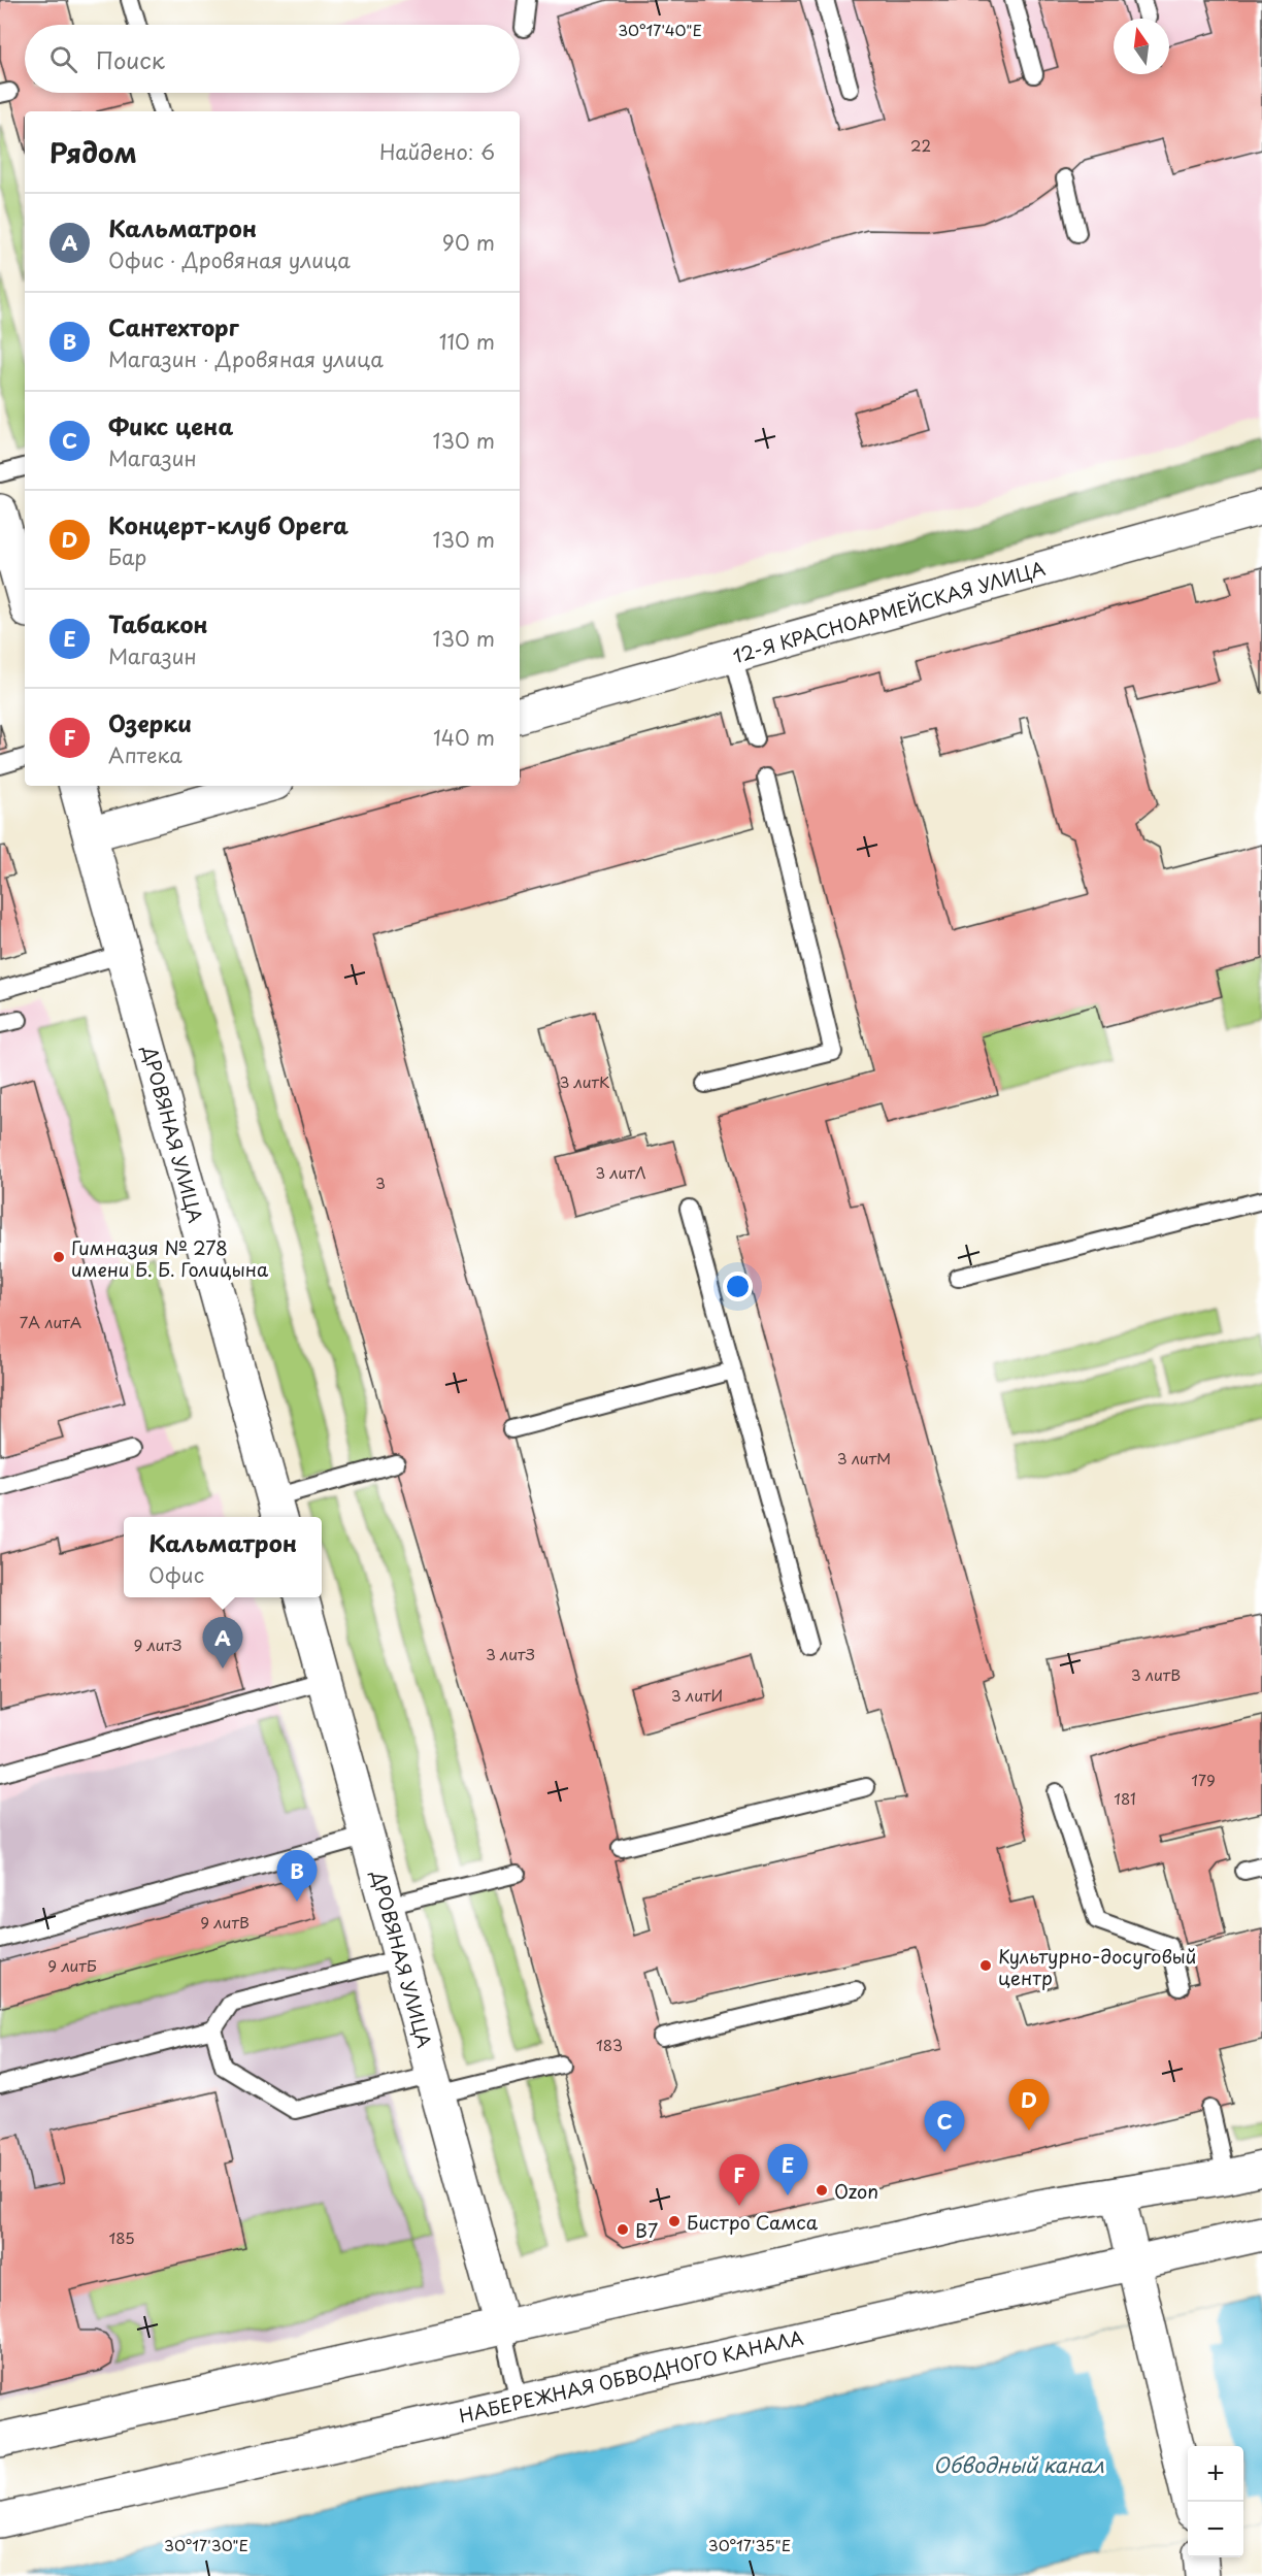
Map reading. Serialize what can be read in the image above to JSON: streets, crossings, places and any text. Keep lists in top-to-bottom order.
{
  "streets": {
    "street": ["12-Я КРАСНОАРМЕЙСКАЯ УЛИЦА", "ДРОВЯНАЯ УЛИЦА", "НАБЕРЕЖНАЯ ОБВОДНОГО КАНАЛА"]
  },
  "water": ["Обводный канал"],
  "places": [
    "Гимназия № 278 имени Б. Б. Голицына",
    "Культурно-досуговый центр",
    "Ozon",
    "Бистро Самса",
    "В7"
  ],
  "house_numbers": [
    "22",
    "3 литК",
    "3 литЛ",
    "3",
    "7А литА",
    "3 литМ",
    "9 литЗ",
    "3 литЗ",
    "3 литВ",
    "3 литИ",
    "179",
    "181",
    "9 литВ",
    "9 литБ",
    "183",
    "185"
  ],
  "north": "top",
  "page": {
    "search": "Поиск",
    "heading": ["Рядом", "Найдено: 6"],
    "list": [
      {
        "mark": "A",
        "name": "Кальматрон",
        "note": "Офис · Дровяная улица",
        "value": "90 m"
      },
      {
        "mark": "B",
        "name": "Сантехторг",
        "note": "Магазин · Дровяная улица",
        "value": "110 m"
      },
      {
        "mark": "C",
        "name": "Фикс цена",
        "note": "Магазин",
        "value": "130 m"
      },
      {
        "mark": "D",
        "name": "Концерт-клуб Opera",
        "note": "Бар",
        "value": "130 m"
      },
      {
        "mark": "E",
        "name": "Табакон",
        "note": "Магазин",
        "value": "130 m"
      },
      {
        "mark": "F",
        "name": "Озерки",
        "note": "Аптека",
        "value": "140 m"
      }
    ],
    "popup": ["Кальматрон", "Офис"],
    "pins": [
      "A",
      "B",
      "D",
      "C",
      "E",
      "F"
    ],
    "map_buttons": ["+", "−"]
  },
  "coordinates": ["30°17'40\"E", "30°17'30\"E", "30°17'35\"E"]
}
